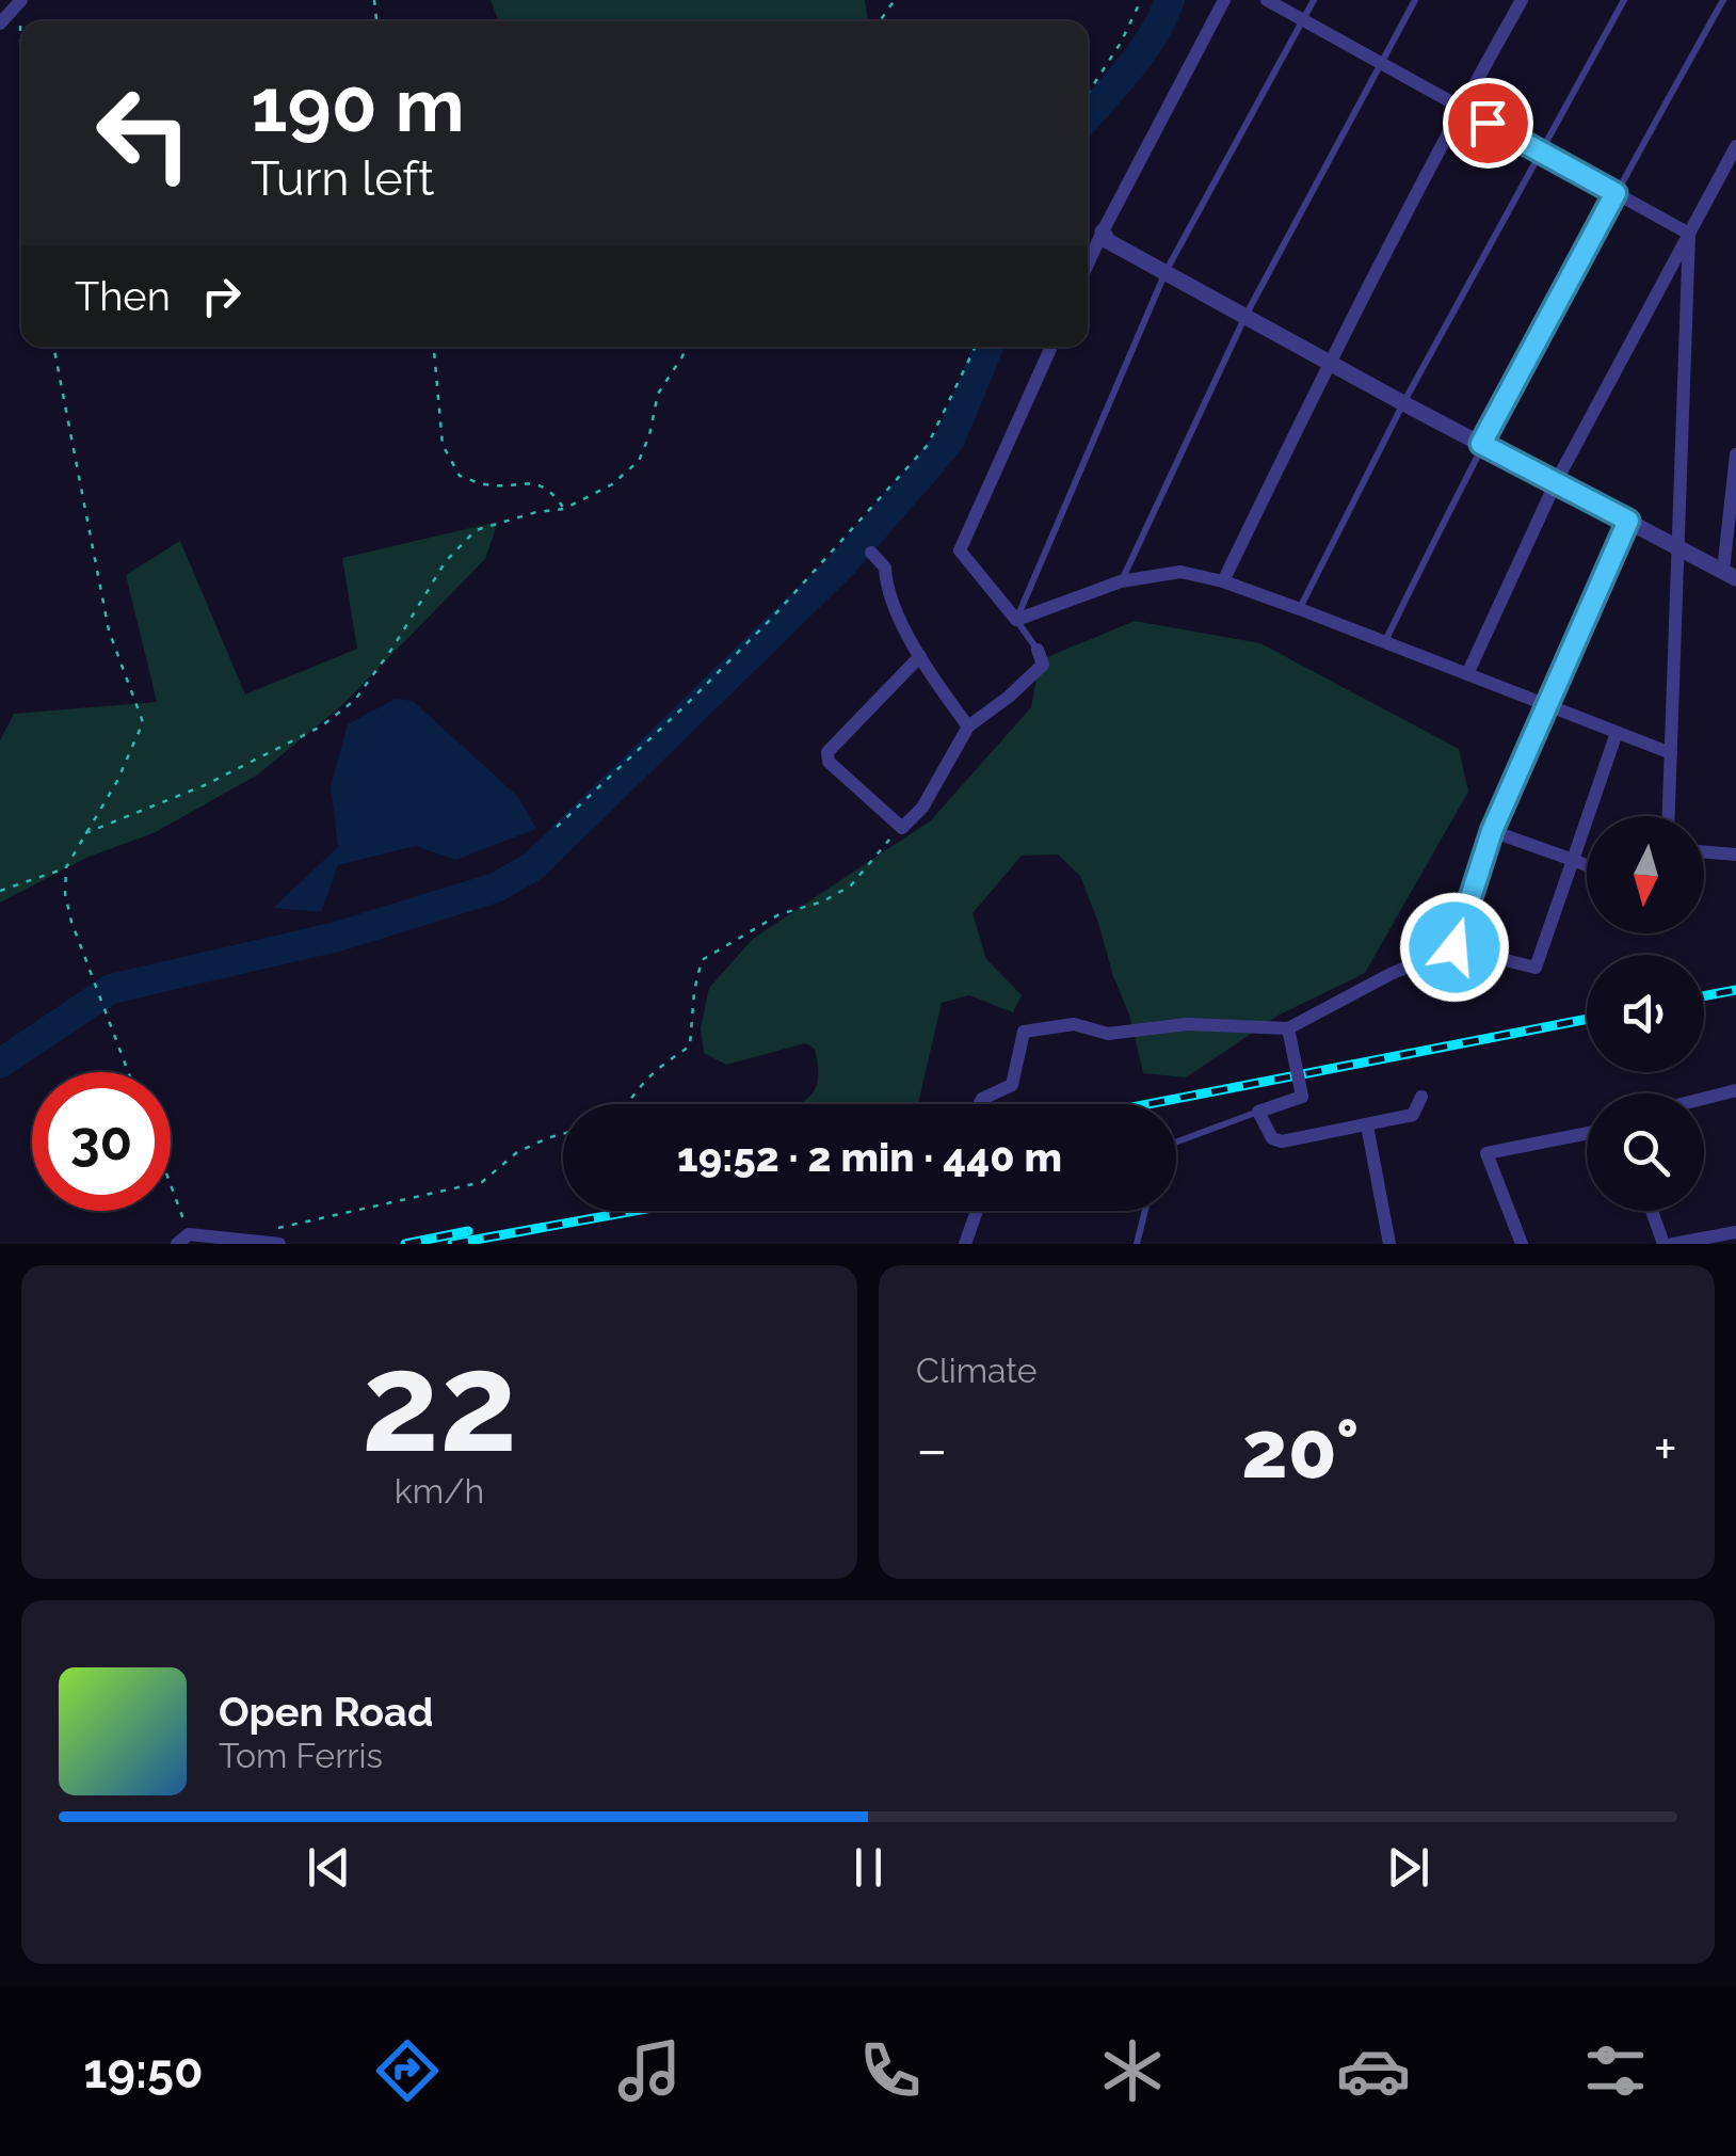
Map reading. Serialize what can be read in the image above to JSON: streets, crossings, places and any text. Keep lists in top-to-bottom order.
{
  "north": "bottom",
  "page": {
    "turn": ["190 m", "Turn left"],
    "then": "Then",
    "limit": "30",
    "trip": "19:52 · 2 min · 440 m",
    "tile": [
      ["22", "km/h"],
      "Climate"
    ],
    "heat": ["−", "20°", "+"],
    "song": ["Open Road", "Tom Ferris"],
    "tabs": "19:50"
  }
}
